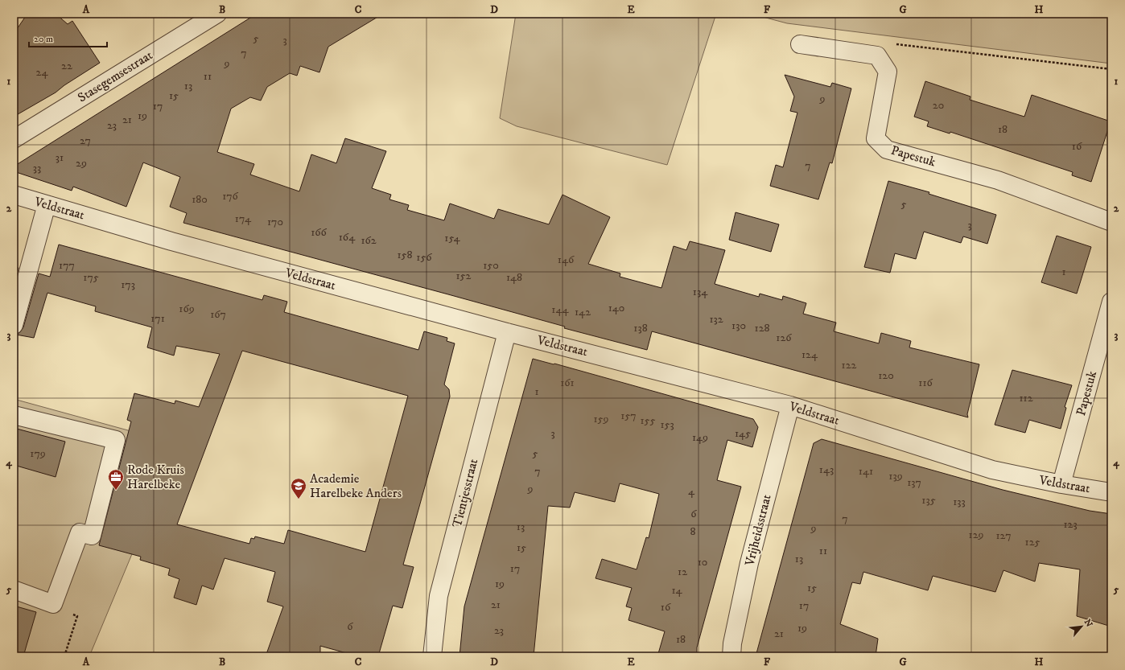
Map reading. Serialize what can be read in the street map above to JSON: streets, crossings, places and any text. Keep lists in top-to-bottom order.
{
  "streets": {
    "street": [
      "Stasegemsestraat",
      "Papestuk",
      "Veldstraat",
      "Tientjesstraat",
      "Vrijheidsstraat"
    ]
  },
  "crossings": [
    ["Papestuk", "Veldstraat"],
    ["Veldstraat", "Tientjesstraat"],
    ["Veldstraat", "Vrijheidsstraat"]
  ],
  "places": {
    "office": ["Rode Kruis Harelbeke"],
    "school or university": ["Academie Harelbeke Anders"]
  },
  "house_numbers": [
    "5",
    "3",
    "7",
    "9",
    "22",
    "24",
    "11",
    "13",
    "15",
    "9",
    "20",
    "17",
    "19",
    "21",
    "23",
    "18",
    "27",
    "16",
    "31",
    "29",
    "7",
    "33",
    "176",
    "180",
    "5",
    "174",
    "170",
    "3",
    "166",
    "164",
    "154",
    "162",
    "158",
    "156",
    "146",
    "177",
    "150",
    "1",
    "152",
    "175",
    "148",
    "173",
    "134",
    "140",
    "169",
    "144",
    "142",
    "167",
    "171",
    "132",
    "130",
    "138",
    "128",
    "126",
    "124",
    "122",
    "120",
    "161",
    "116",
    "1",
    "112",
    "157",
    "159",
    "155",
    "153",
    "3",
    "145",
    "149",
    "179",
    "5",
    "143",
    "7",
    "141",
    "139",
    "137",
    "9",
    "4",
    "135",
    "133",
    "6",
    "7",
    "123",
    "13",
    "9",
    "8",
    "129",
    "127",
    "125",
    "15",
    "11",
    "13",
    "10",
    "17",
    "12",
    "19",
    "15",
    "14",
    "21",
    "17",
    "16",
    "6",
    "19",
    "23",
    "21",
    "18"
  ],
  "scale_bar": "20 m",
  "north": "top right",
  "grid": {
    "columns": [
      "A",
      "B",
      "C",
      "D",
      "E",
      "F",
      "G",
      "H"
    ],
    "rows": [
      "1",
      "2",
      "3",
      "4",
      "5"
    ]
  }
}
